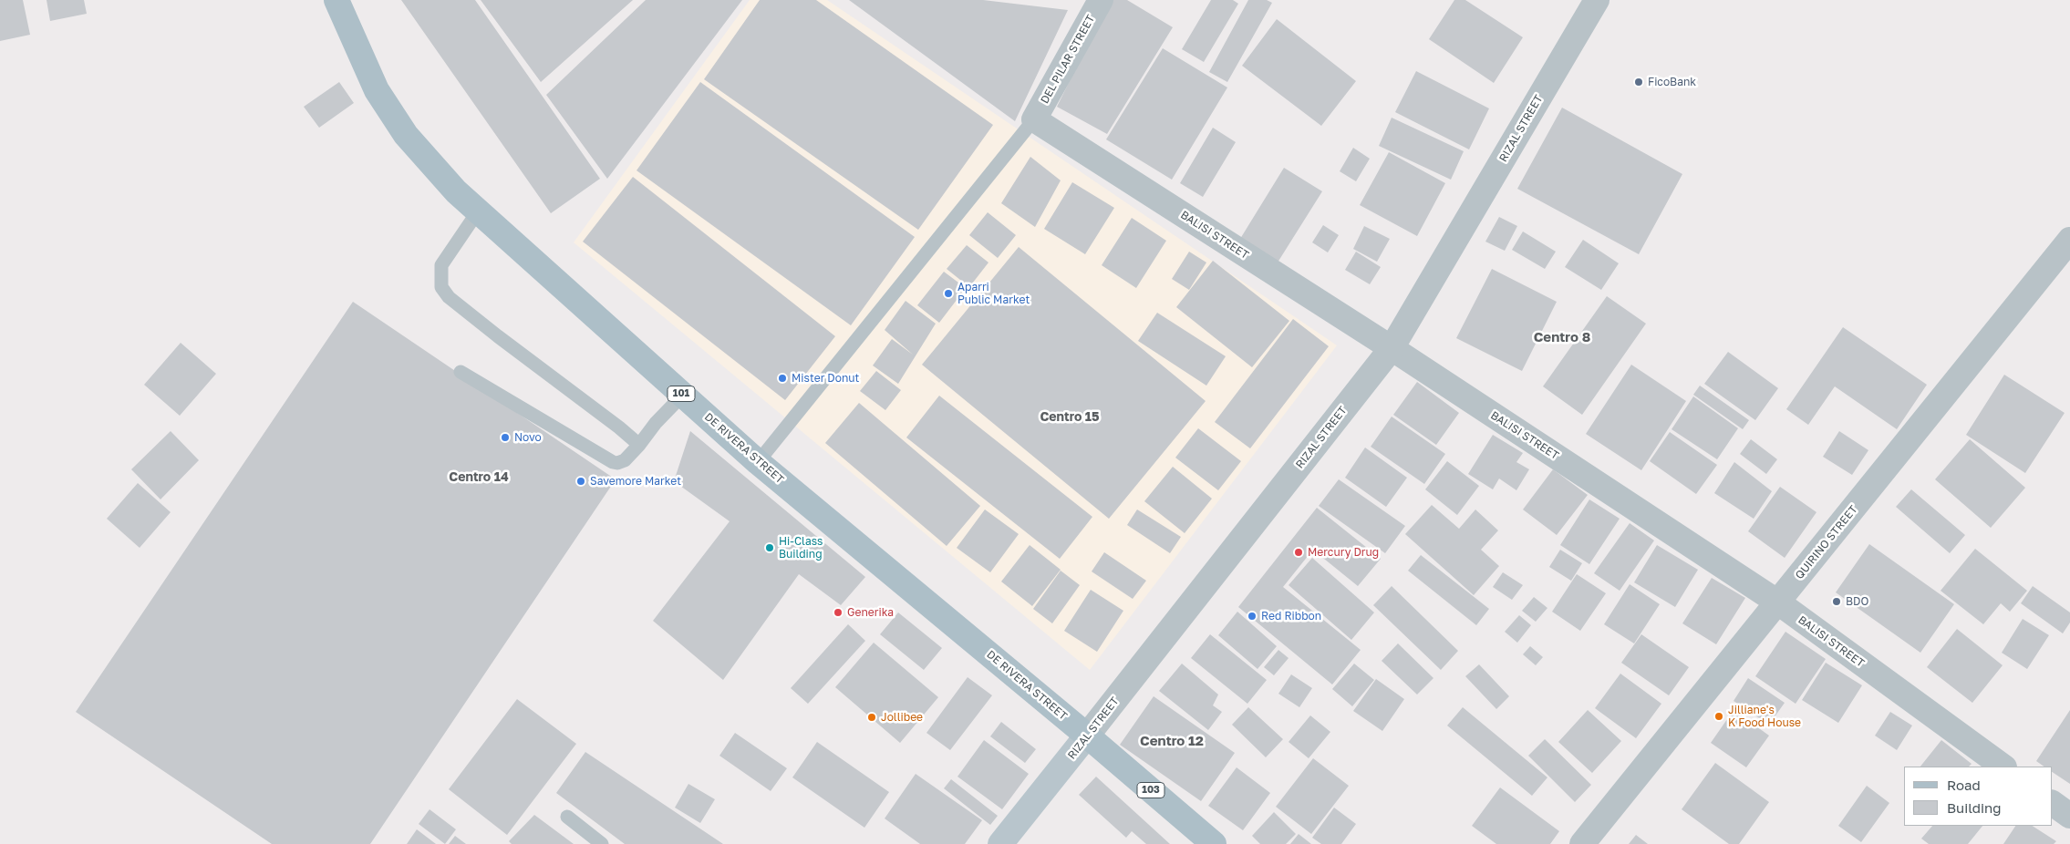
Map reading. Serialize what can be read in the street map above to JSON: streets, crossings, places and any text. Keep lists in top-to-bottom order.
{
  "streets": {
    "main road": [
      "RIZAL STREET",
      "101",
      "DE RIVERA STREET",
      "103"
    ],
    "street": ["DEL PILAR STREET", "BALISI STREET", "QUIRINO STREET"]
  },
  "crossings": [
    ["DEL PILAR STREET", "BALISI STREET"],
    ["RIZAL STREET", "BALISI STREET"],
    ["RIZAL STREET", "DE RIVERA STREET"],
    ["BALISI STREET", "QUIRINO STREET"]
  ],
  "districts": [
    "Centro 8",
    "Centro 15",
    "Centro 14",
    "Centro 12"
  ],
  "places": [
    "FicoBank",
    "Aparri Public Market",
    "Mister Donut",
    "Novo",
    "Savemore Market",
    "Hi-Class Building",
    "Mercury Drug",
    "BDO",
    "Generika",
    "Red Ribbon",
    "Jilliane's K Food House",
    "Jollibee"
  ],
  "legend": ["Road", "Building"]
}
